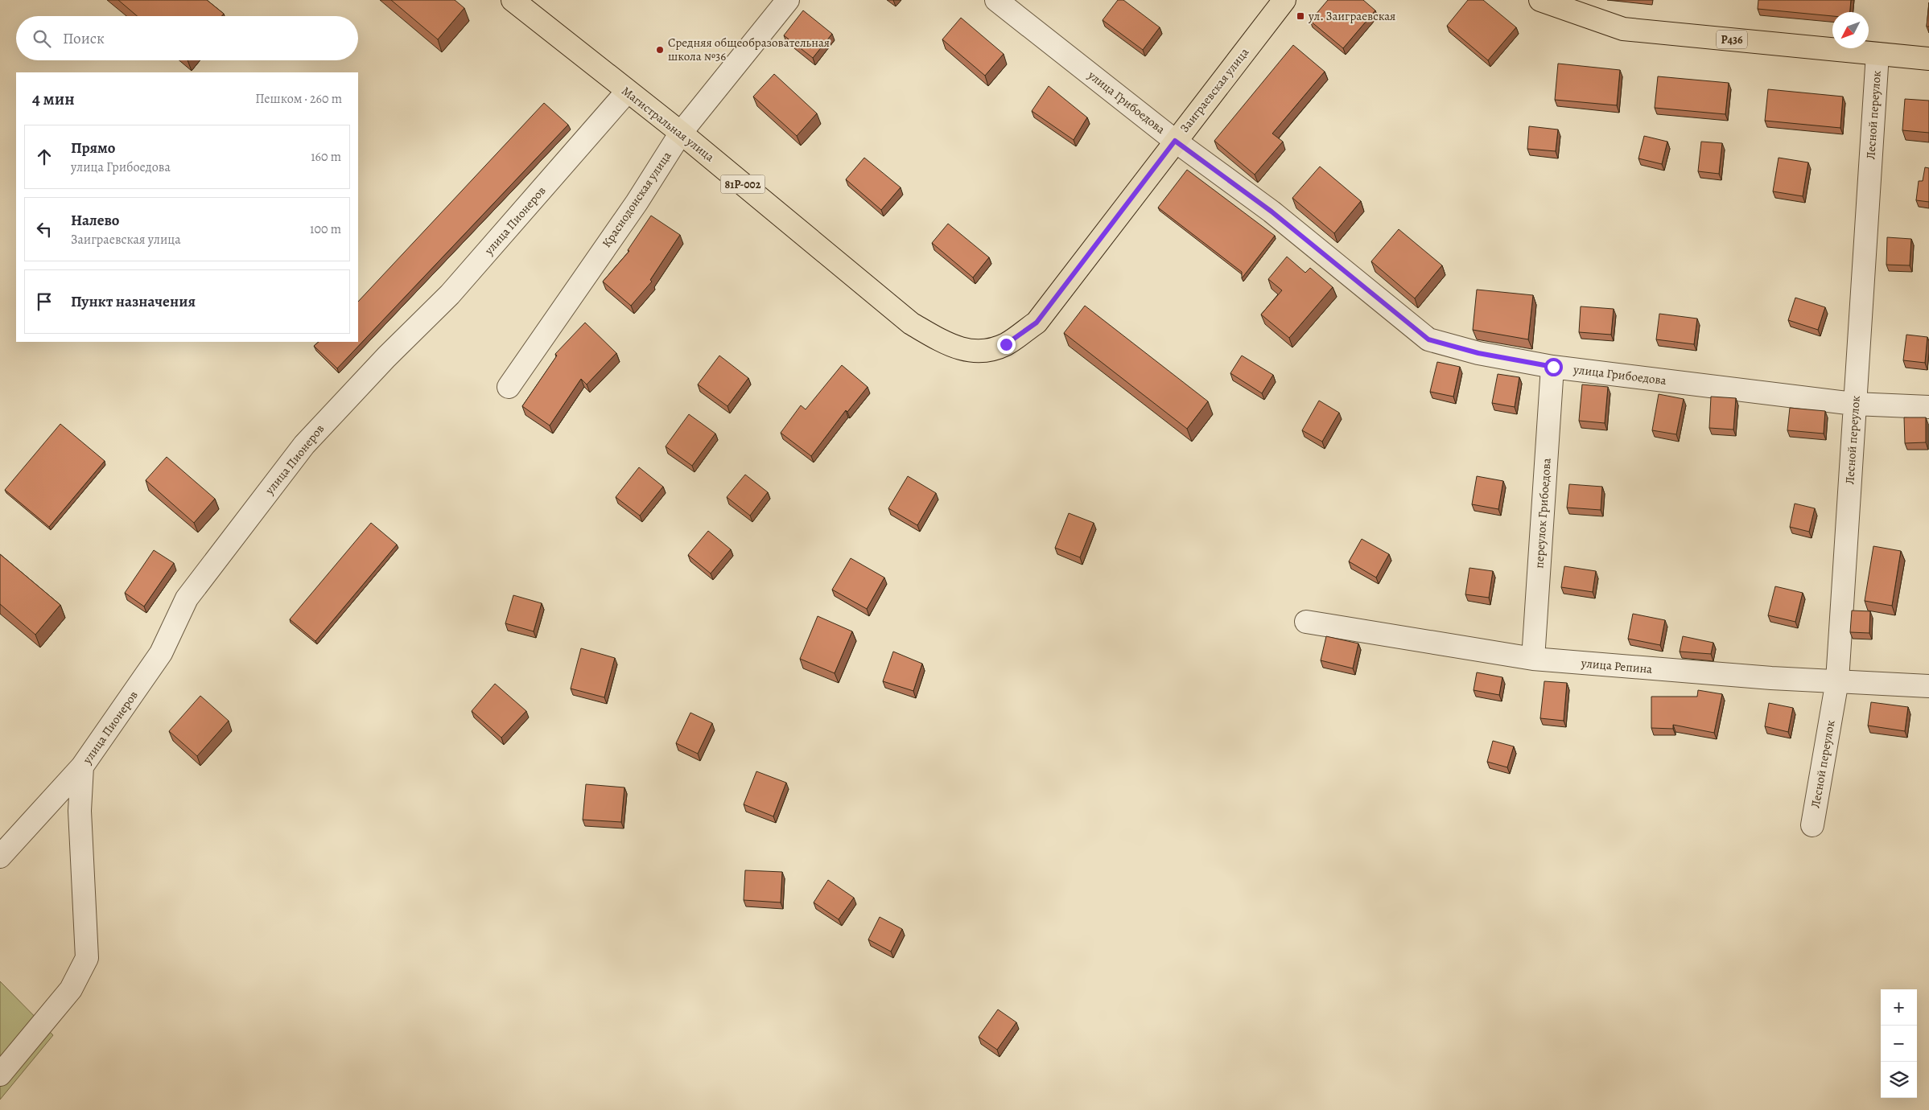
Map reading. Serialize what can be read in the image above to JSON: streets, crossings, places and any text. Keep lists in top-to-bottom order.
{
  "streets": {
    "main road": [
      "P436",
      "Заиграевская улица",
      "Магистральная улица",
      "81Р-002"
    ],
    "street": [
      "улица Грибоедова",
      "Лесной переулок",
      "Краснодонская улица",
      "улица Пионеров",
      "переулок Грибоедова",
      "улица Репина"
    ]
  },
  "crossings": [
    ["P436", "Лесной переулок"],
    ["Заиграевская улица", "улица Грибоедова"],
    ["Заиграевская улица", "Магистральная улица"],
    ["улица Грибоедова", "Лесной переулок"],
    ["улица Грибоедова", "переулок Грибоедова"],
    ["Лесной переулок", "улица Репина"],
    ["Магистральная улица", "Краснодонская улица"],
    ["Магистральная улица", "улица Пионеров"],
    ["переулок Грибоедова", "улица Репина"]
  ],
  "places": {
    "transit": ["ул. Заиграевская"],
    "other": ["Средняя общеобразовательная школа №36"]
  },
  "north": "bottom left",
  "page": {
    "search": "Поиск",
    "heading": ["4 мин", "Пешком · 260 m"],
    "list": [
      ["Прямо", "улица Грибоедова", "160 m"],
      ["Налево", "Заиграевская улица", "100 m"],
      "Пункт назначения"
    ],
    "map_buttons": ["+", "−"]
  }
}
